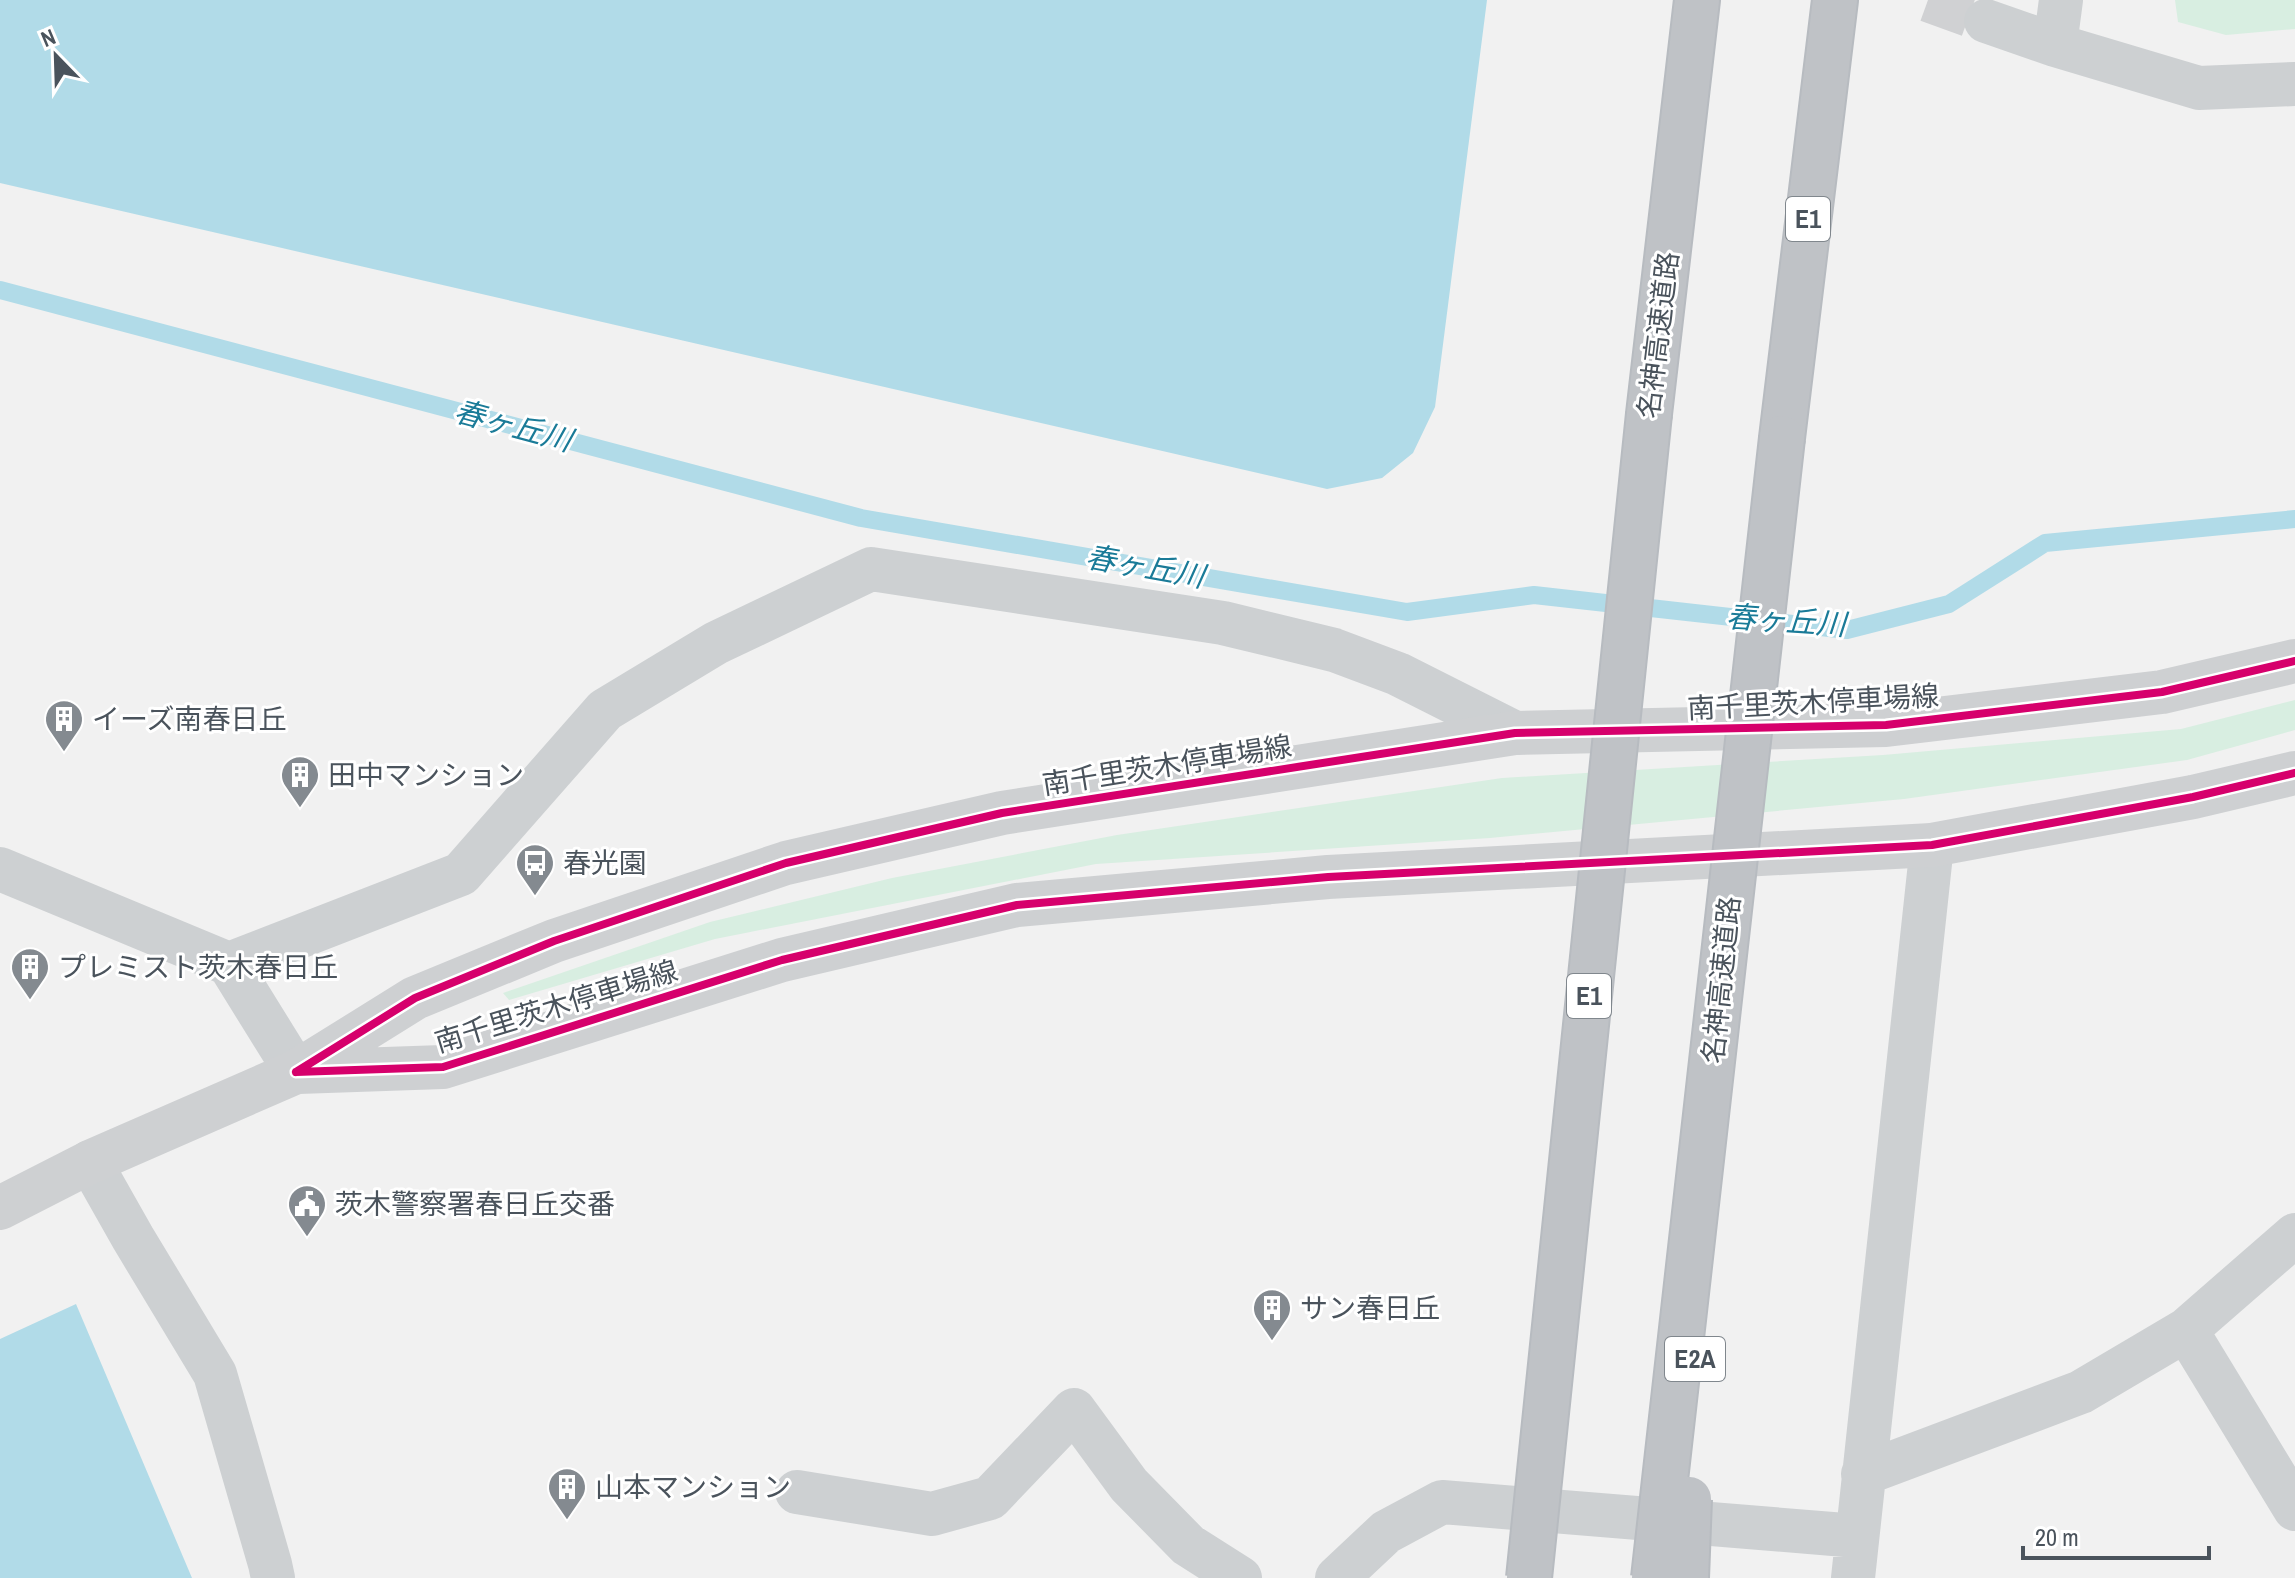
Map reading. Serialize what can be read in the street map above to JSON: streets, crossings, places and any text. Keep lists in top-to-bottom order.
{
  "streets": {
    "highway": ["E1", "名神高速道路", "E2A"],
    "main road": ["南千里茨木停車場線"]
  },
  "crossings": [
    ["名神高速道路", "E2A"]
  ],
  "water": ["春ヶ丘川"],
  "places": {
    "building": [
      "イーズ南春日丘",
      "田中マンション",
      "プレミスト茨木春日丘",
      "サン春日丘",
      "山本マンション"
    ],
    "bus stop": ["春光園"],
    "public building": ["茨木警察署春日丘交番"]
  },
  "scale_bar": "20 m",
  "north": "top left"
}
